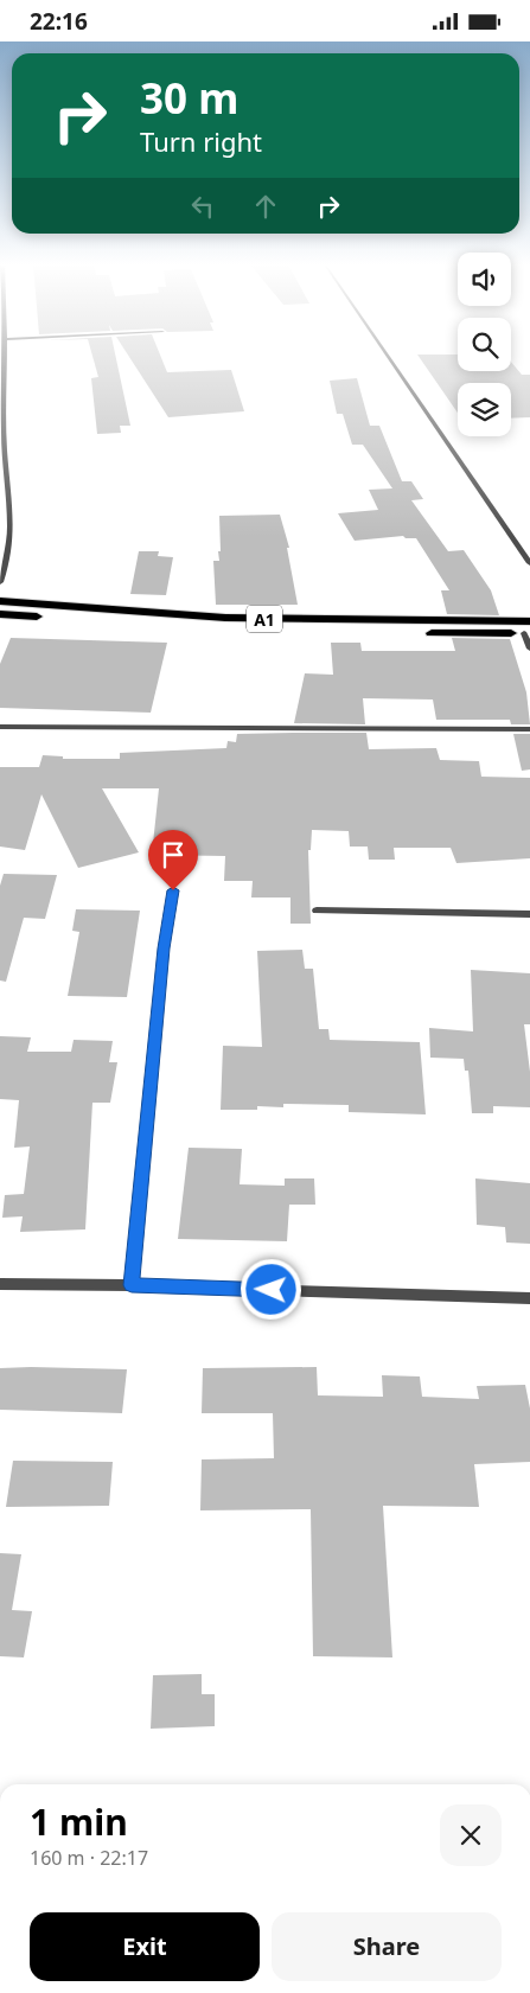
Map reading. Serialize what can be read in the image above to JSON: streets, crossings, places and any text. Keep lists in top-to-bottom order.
{
  "streets": {
    "highway": ["A1"]
  },
  "page": {
    "status": "22:16",
    "turn": ["30 m", "Turn right"],
    "heading": ["1 min", "160 m · 22:17"],
    "buttons": ["Exit", "Share"]
  }
}
